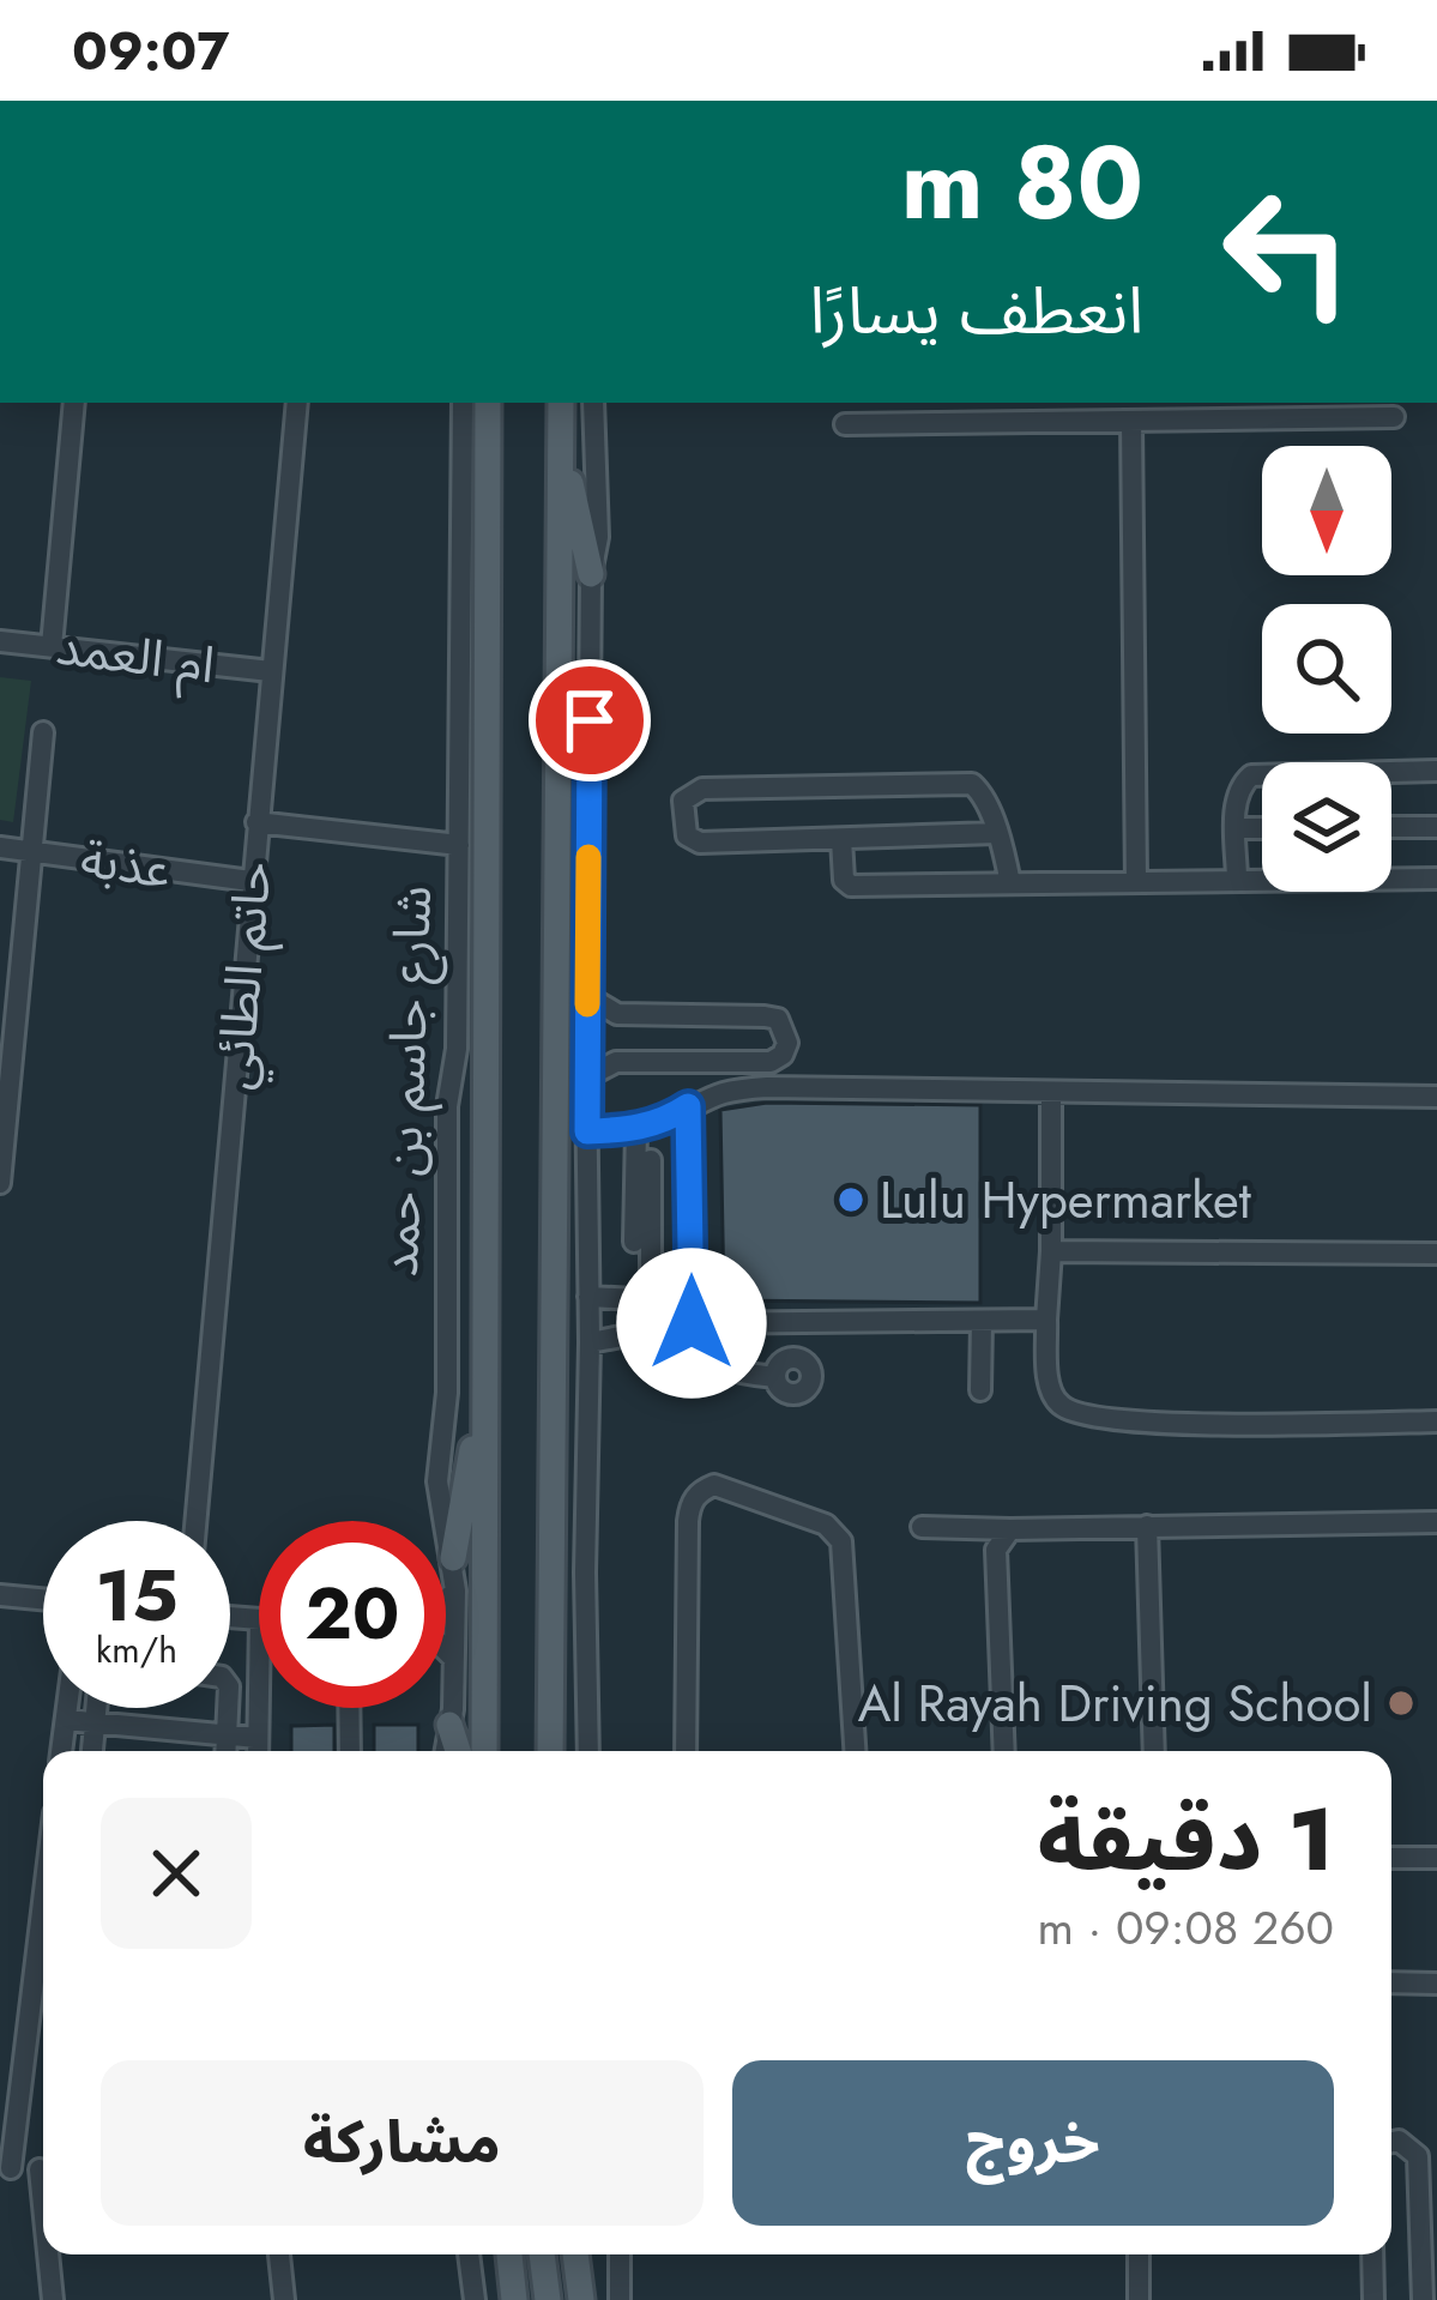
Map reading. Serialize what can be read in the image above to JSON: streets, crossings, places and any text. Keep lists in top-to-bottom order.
{
  "streets": {
    "main road": ["شارع جاسم بن حمد"],
    "street": ["ام العمد", "عذبة", "حاتم الطائي"]
  },
  "crossings": [
    ["ام العمد", "حاتم الطائي"],
    ["عذبة", "حاتم الطائي"]
  ],
  "places": ["Lulu Hypermarket", "Al Rayah Driving School"],
  "north": "bottom",
  "page": {
    "status": "09:07",
    "turn": ["80 m", "انعطف يسارًا"],
    "speed": "15 km/h",
    "limit": "20",
    "heading": ["1 دقيقة", "260 m · 09:08"],
    "buttons": ["خروج", "مشاركة"]
  }
}
